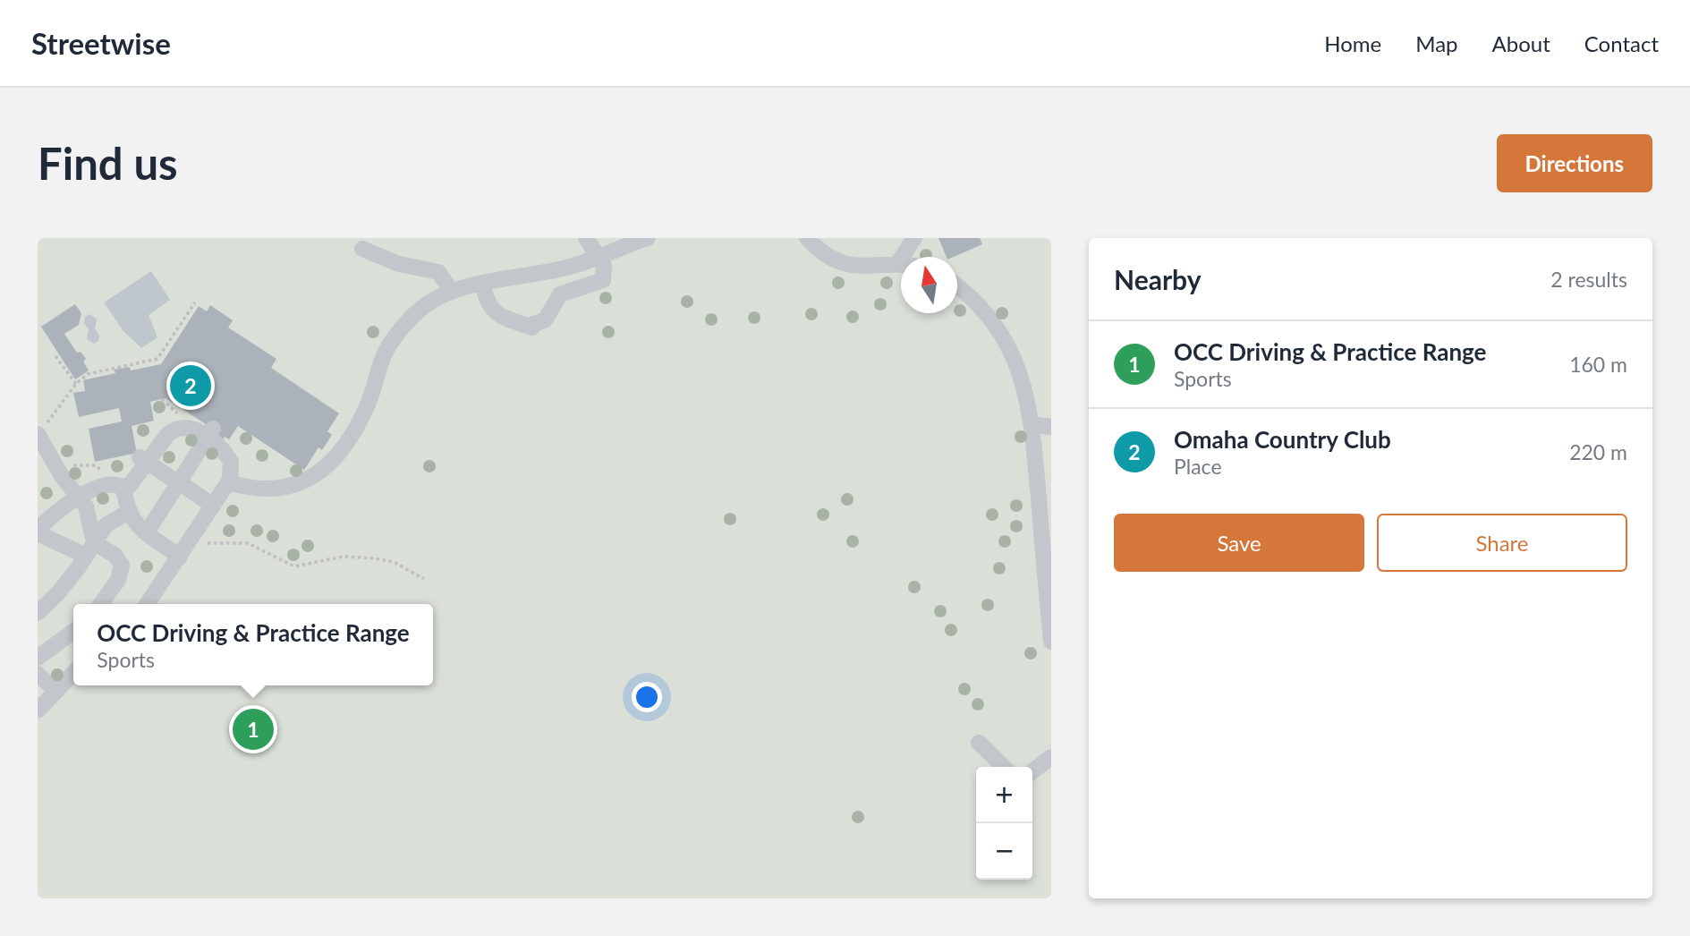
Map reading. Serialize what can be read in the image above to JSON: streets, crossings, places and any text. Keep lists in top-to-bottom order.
{
  "north": "top",
  "page": {
    "header": "Streetwise",
    "nav": [
      "Home",
      "Map",
      "About",
      "Contact"
    ],
    "buttons": [
      "Directions",
      ["Save", "Share"]
    ],
    "title": "Find us",
    "heading": ["Nearby", "2 results"],
    "list": [
      {
        "mark": "1",
        "name": "OCC Driving & Practice Range",
        "note": "Sports",
        "value": "160 m"
      },
      {
        "mark": "2",
        "name": "Omaha Country Club",
        "note": "Place",
        "value": "220 m"
      }
    ],
    "pins": ["2", "1"],
    "popup": ["OCC Driving & Practice Range", "Sports"],
    "map_buttons": ["+", "−"]
  }
}
